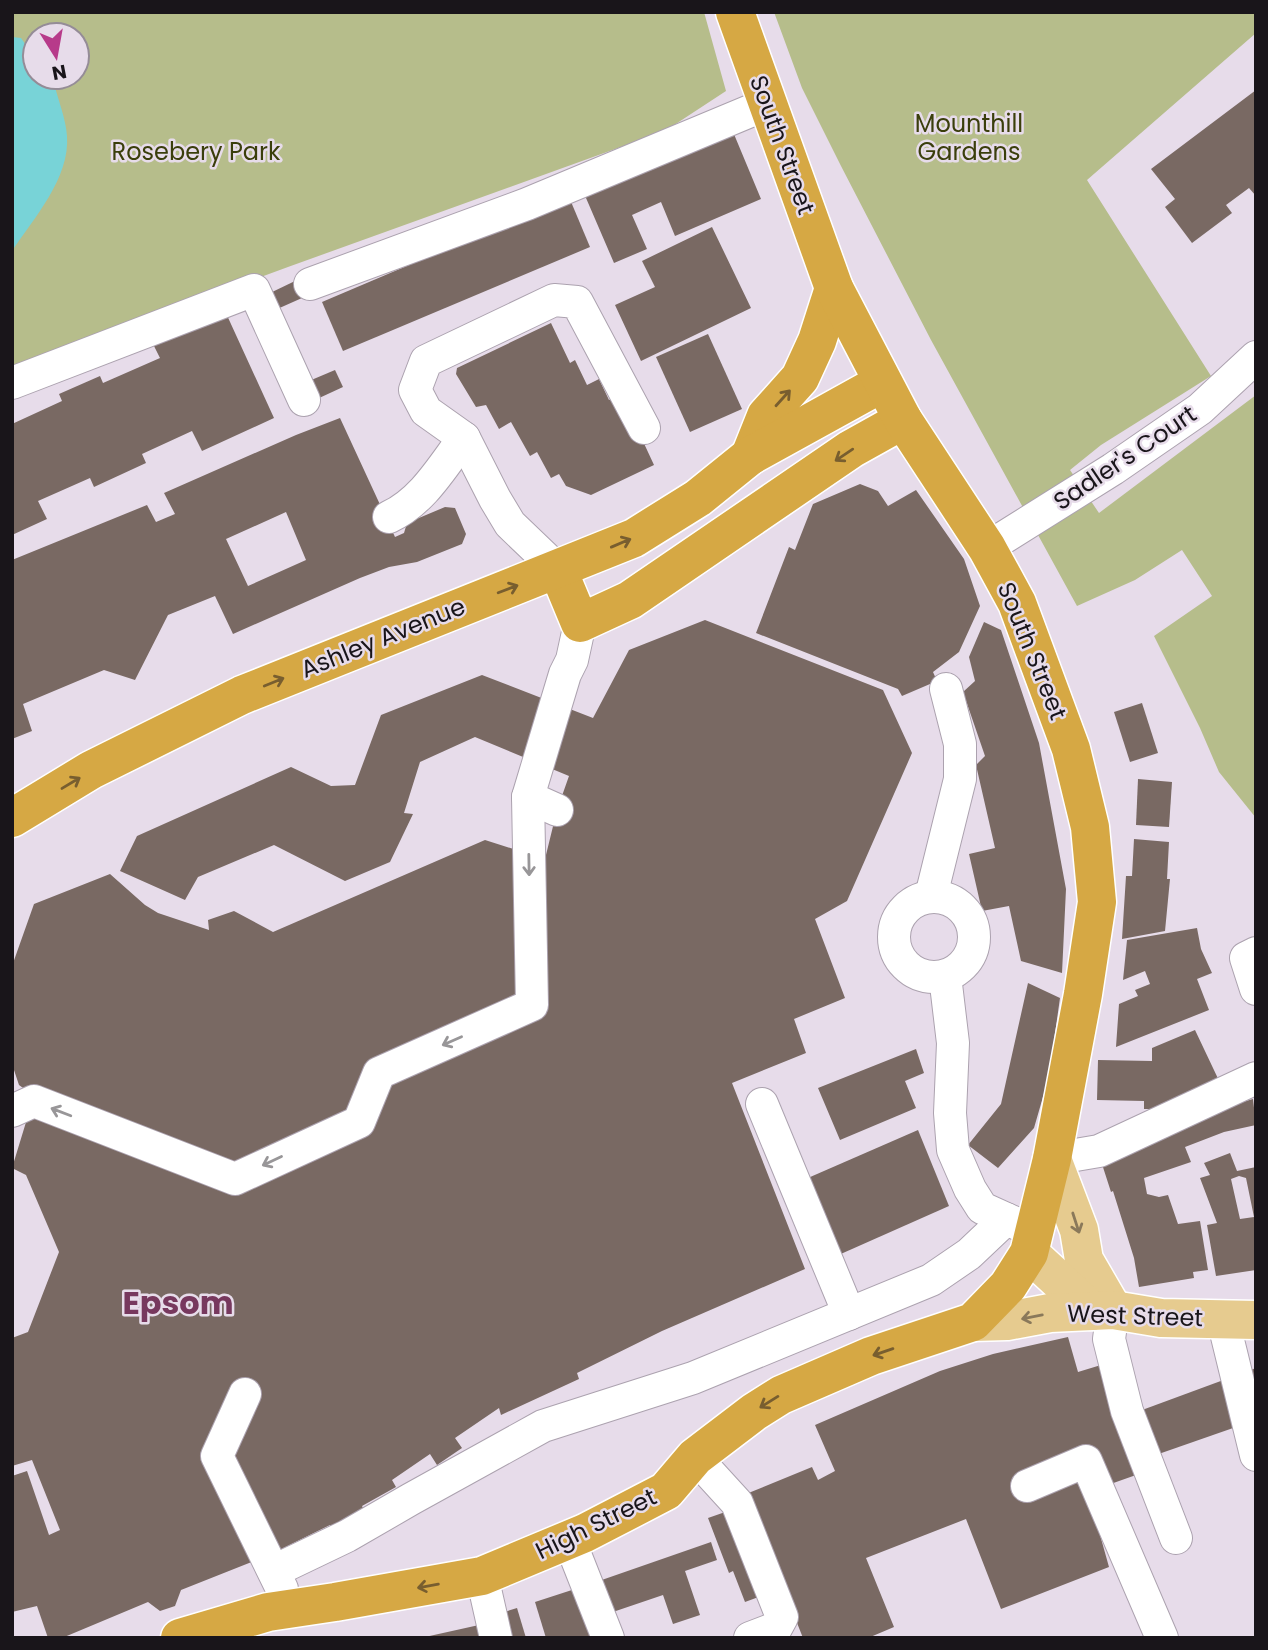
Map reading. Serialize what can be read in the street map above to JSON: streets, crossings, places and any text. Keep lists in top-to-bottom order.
{
  "streets": {
    "highway": ["South Street", "Ashley Avenue", "High Street"],
    "main road": ["West Street"],
    "street": ["Sadler's Court"]
  },
  "crossings": [
    ["South Street", "Sadler's Court"],
    ["South Street", "Ashley Avenue"],
    ["South Street", "West Street"],
    ["South Street", "High Street"],
    ["West Street", "High Street"]
  ],
  "one_way": ["West Street", "High Street"],
  "districts": ["Epsom"],
  "parks": ["Mounthill Gardens", "Rosebery Park"],
  "north": "bottom"
}
